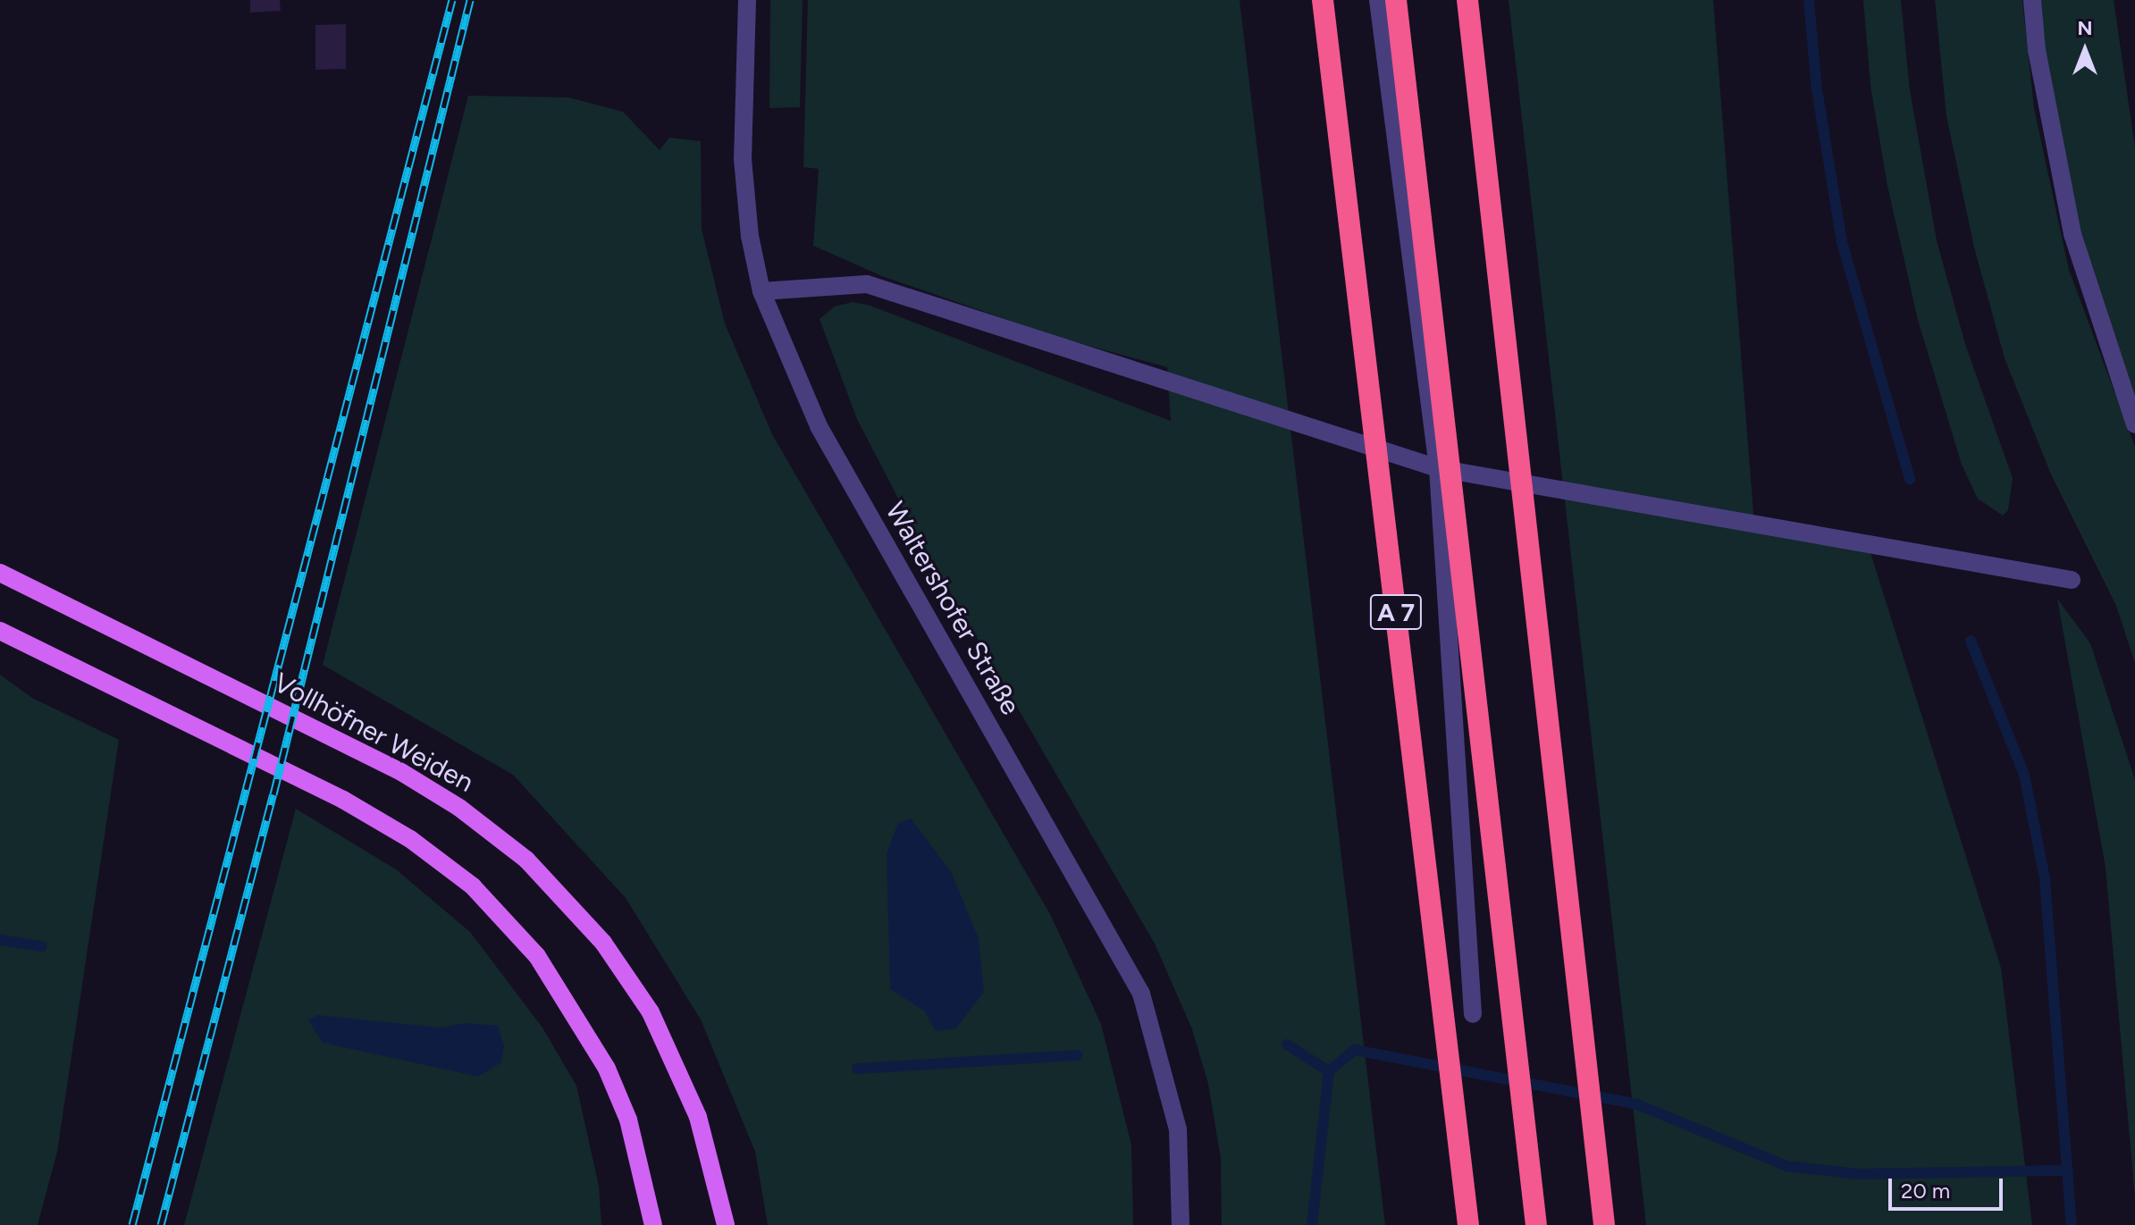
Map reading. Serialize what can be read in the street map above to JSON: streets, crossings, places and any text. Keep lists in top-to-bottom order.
{
  "streets": {
    "highway": ["A 7"],
    "main road": ["Vollhöfner Weiden"],
    "street": ["Waltershofer Straße"]
  },
  "scale_bar": "20 m",
  "north": "top"
}
